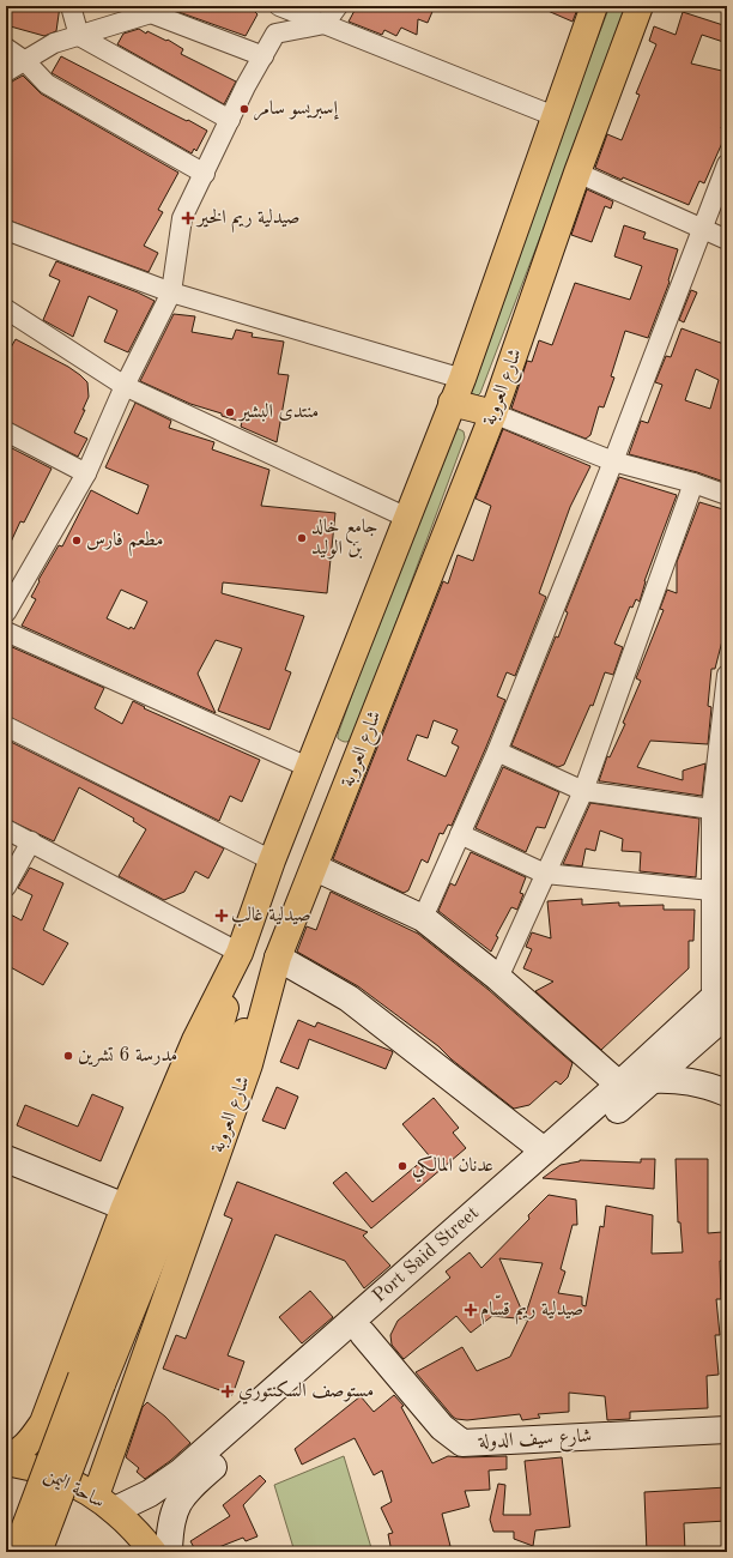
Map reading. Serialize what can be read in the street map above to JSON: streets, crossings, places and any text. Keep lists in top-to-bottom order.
{
  "streets": {
    "main road": [
      "شارع العروبة",
      "Port Said Street",
      "شارع سيف الدولة",
      "ساحة اليمن"
    ]
  },
  "crossings": [
    ["شارع العروبة", "Port Said Street"],
    ["شارع العروبة", "ساحة اليمن"],
    ["Port Said Street", "ساحة اليمن"]
  ],
  "places": {
    "other": [
      "إسبريسو سامر",
      "منتدى البشير",
      "جامع خالد بن الوليد",
      "مطعم فارس",
      "مدرسة 6 تشرين",
      "عدنان المالكي"
    ],
    "health": [
      "صيدلية ريم الخير",
      "صيدلية غالب",
      "صيدلية ريم قسّام",
      "مستوصف السكنتوري"
    ]
  }
}
